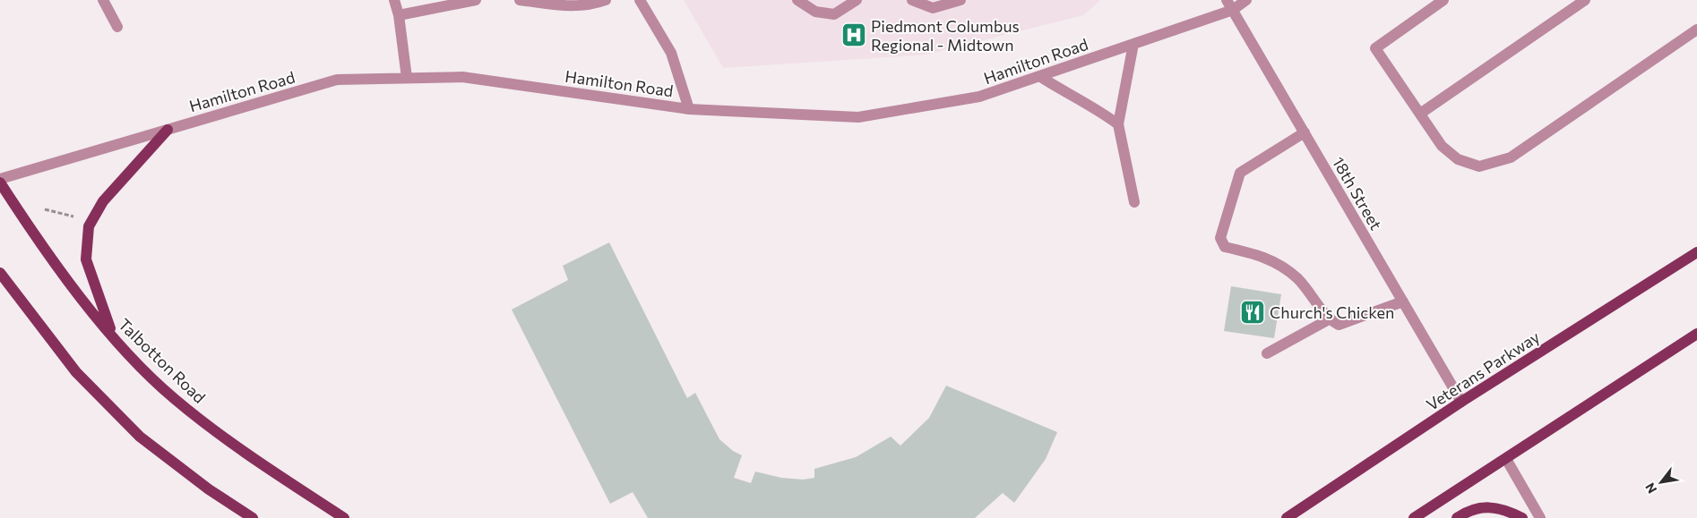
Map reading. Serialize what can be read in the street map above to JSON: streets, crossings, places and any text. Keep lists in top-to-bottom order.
{
  "streets": {
    "main road": ["Talbotton Road", "Veterans Parkway"],
    "street": ["Hamilton Road", "18th Street"]
  },
  "crossings": [
    ["Hamilton Road", "18th Street"],
    ["18th Street", "Veterans Parkway"]
  ],
  "places": {
    "hospital": ["Piedmont Columbus Regional - Midtown"],
    "restaurant": ["Church's Chicken"]
  },
  "north": "bottom left"
}
